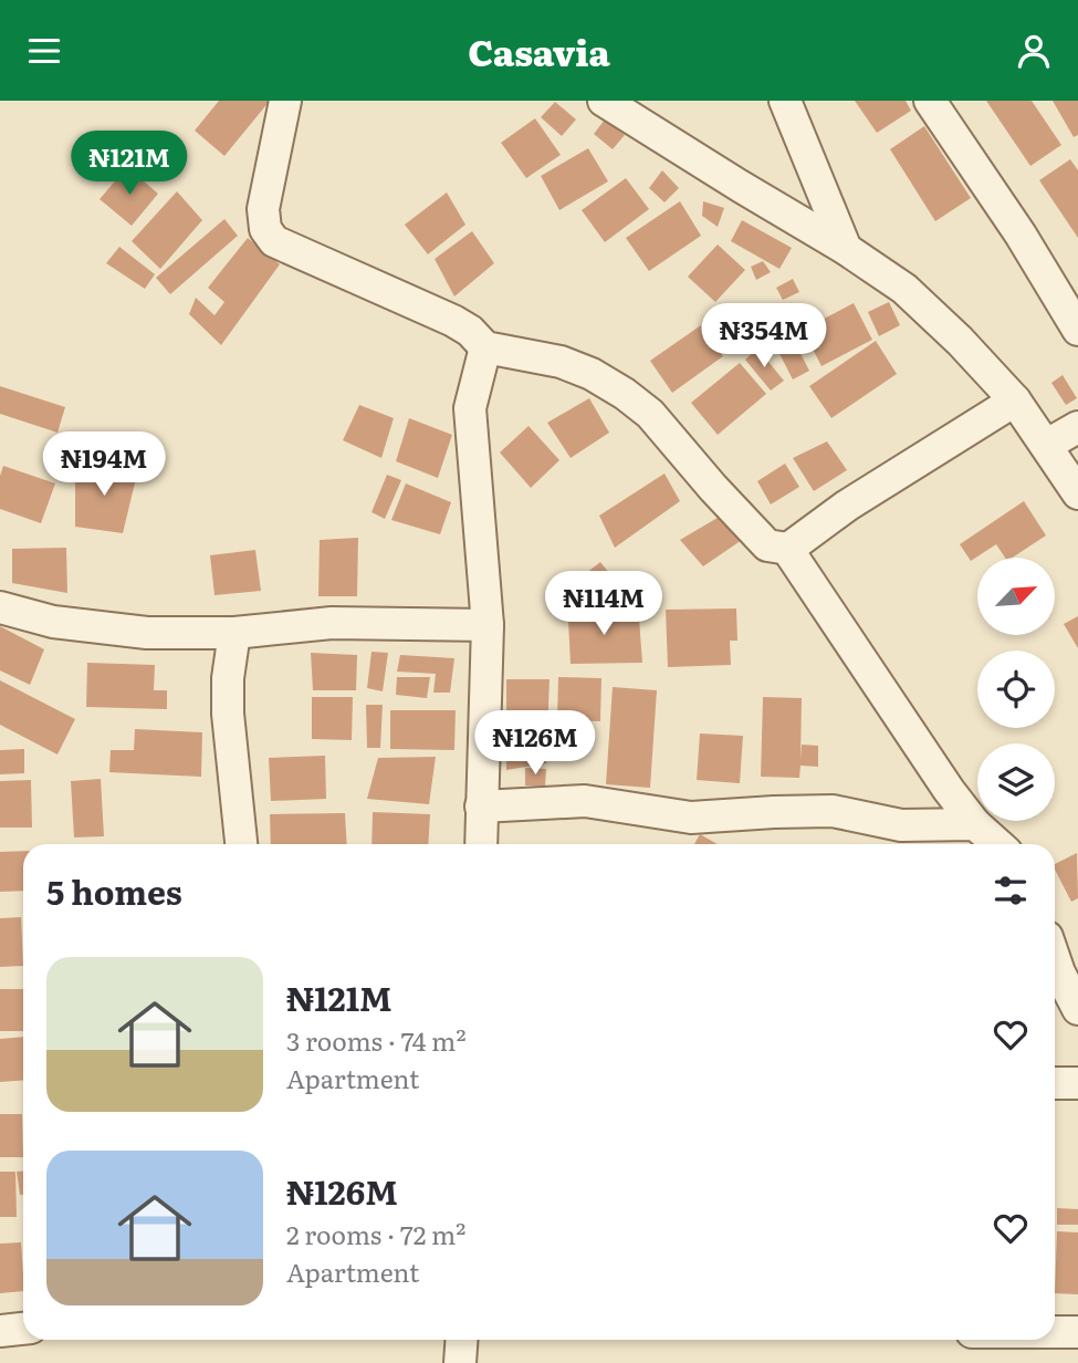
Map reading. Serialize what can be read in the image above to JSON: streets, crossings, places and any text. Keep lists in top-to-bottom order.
{
  "north": "top right",
  "page": {
    "header": "Casavia",
    "price": [
      "₦121M",
      "₦354M",
      "₦194M",
      "₦114M",
      "₦126M"
    ],
    "heading": "5 homes",
    "list": [
      {
        "name": "₦121M",
        "note": "3 rooms · 74 m² · Apartment"
      },
      {
        "name": "₦126M",
        "note": "2 rooms · 72 m² · Apartment"
      }
    ]
  }
}
